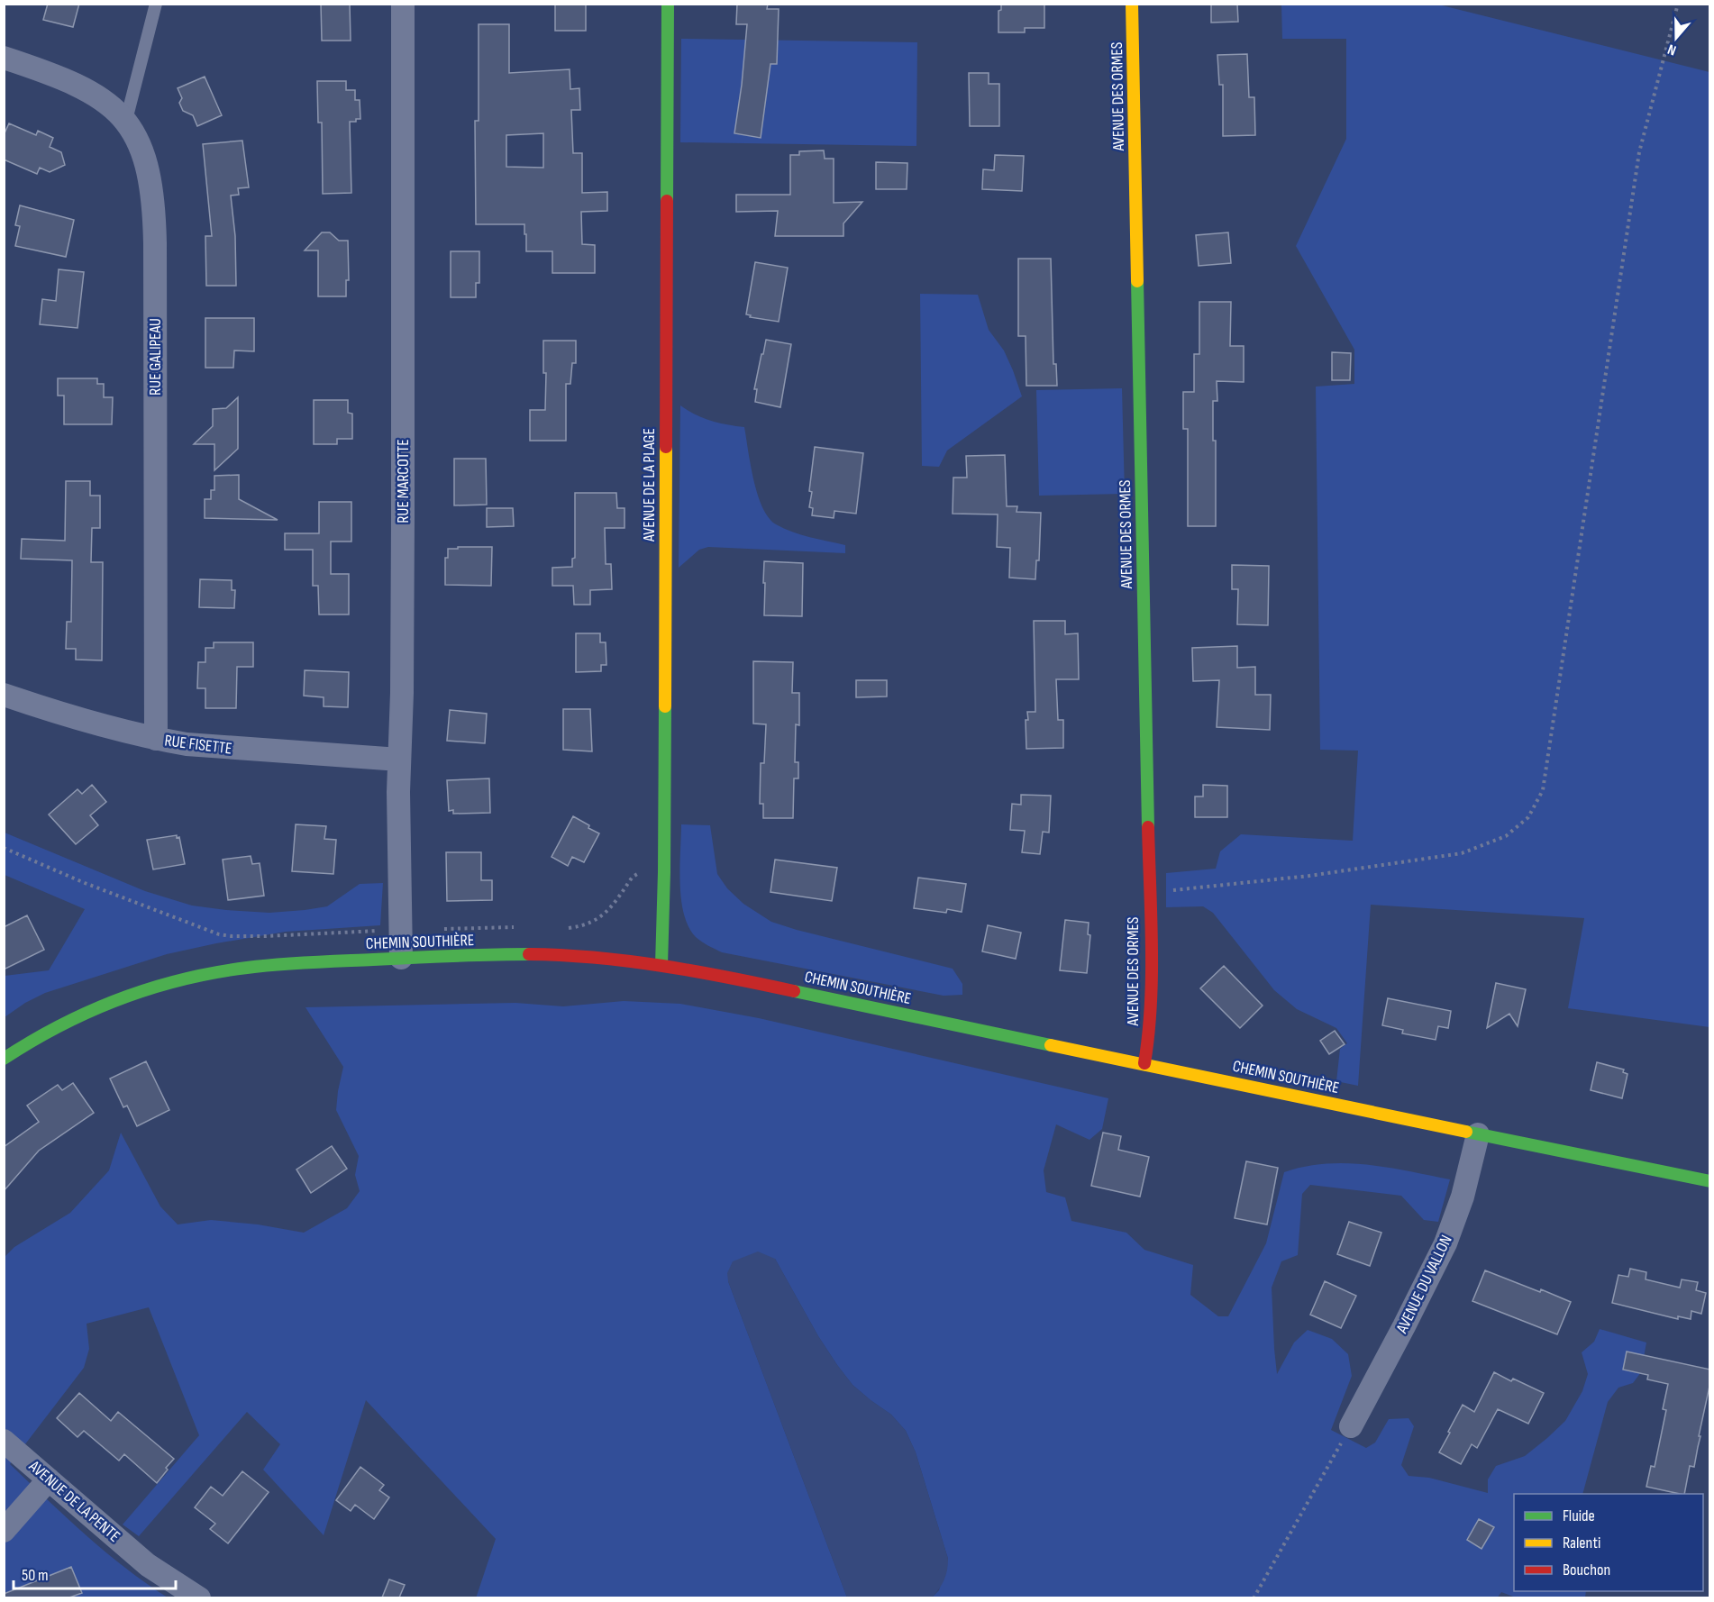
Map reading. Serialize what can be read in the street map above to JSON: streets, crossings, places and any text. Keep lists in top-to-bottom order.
{
  "streets": {
    "street": [
      "AVENUE DES ORMES",
      "RUE GALIPEAU",
      "RUE MARCOTTE",
      "AVENUE DE LA PLAGE",
      "RUE FISETTE",
      "CHEMIN SOUTHIÈRE",
      "AVENUE DU VALLON",
      "AVENUE DE LA PENTE"
    ]
  },
  "crossings": [
    ["AVENUE DES ORMES", "CHEMIN SOUTHIÈRE"],
    ["RUE GALIPEAU", "RUE FISETTE"],
    ["RUE MARCOTTE", "RUE FISETTE"],
    ["RUE MARCOTTE", "CHEMIN SOUTHIÈRE"],
    ["AVENUE DE LA PLAGE", "CHEMIN SOUTHIÈRE"],
    ["CHEMIN SOUTHIÈRE", "AVENUE DU VALLON"]
  ],
  "legend": ["Fluide", "Ralenti", "Bouchon"],
  "scale_bar": "50 m",
  "north": "bottom"
}
